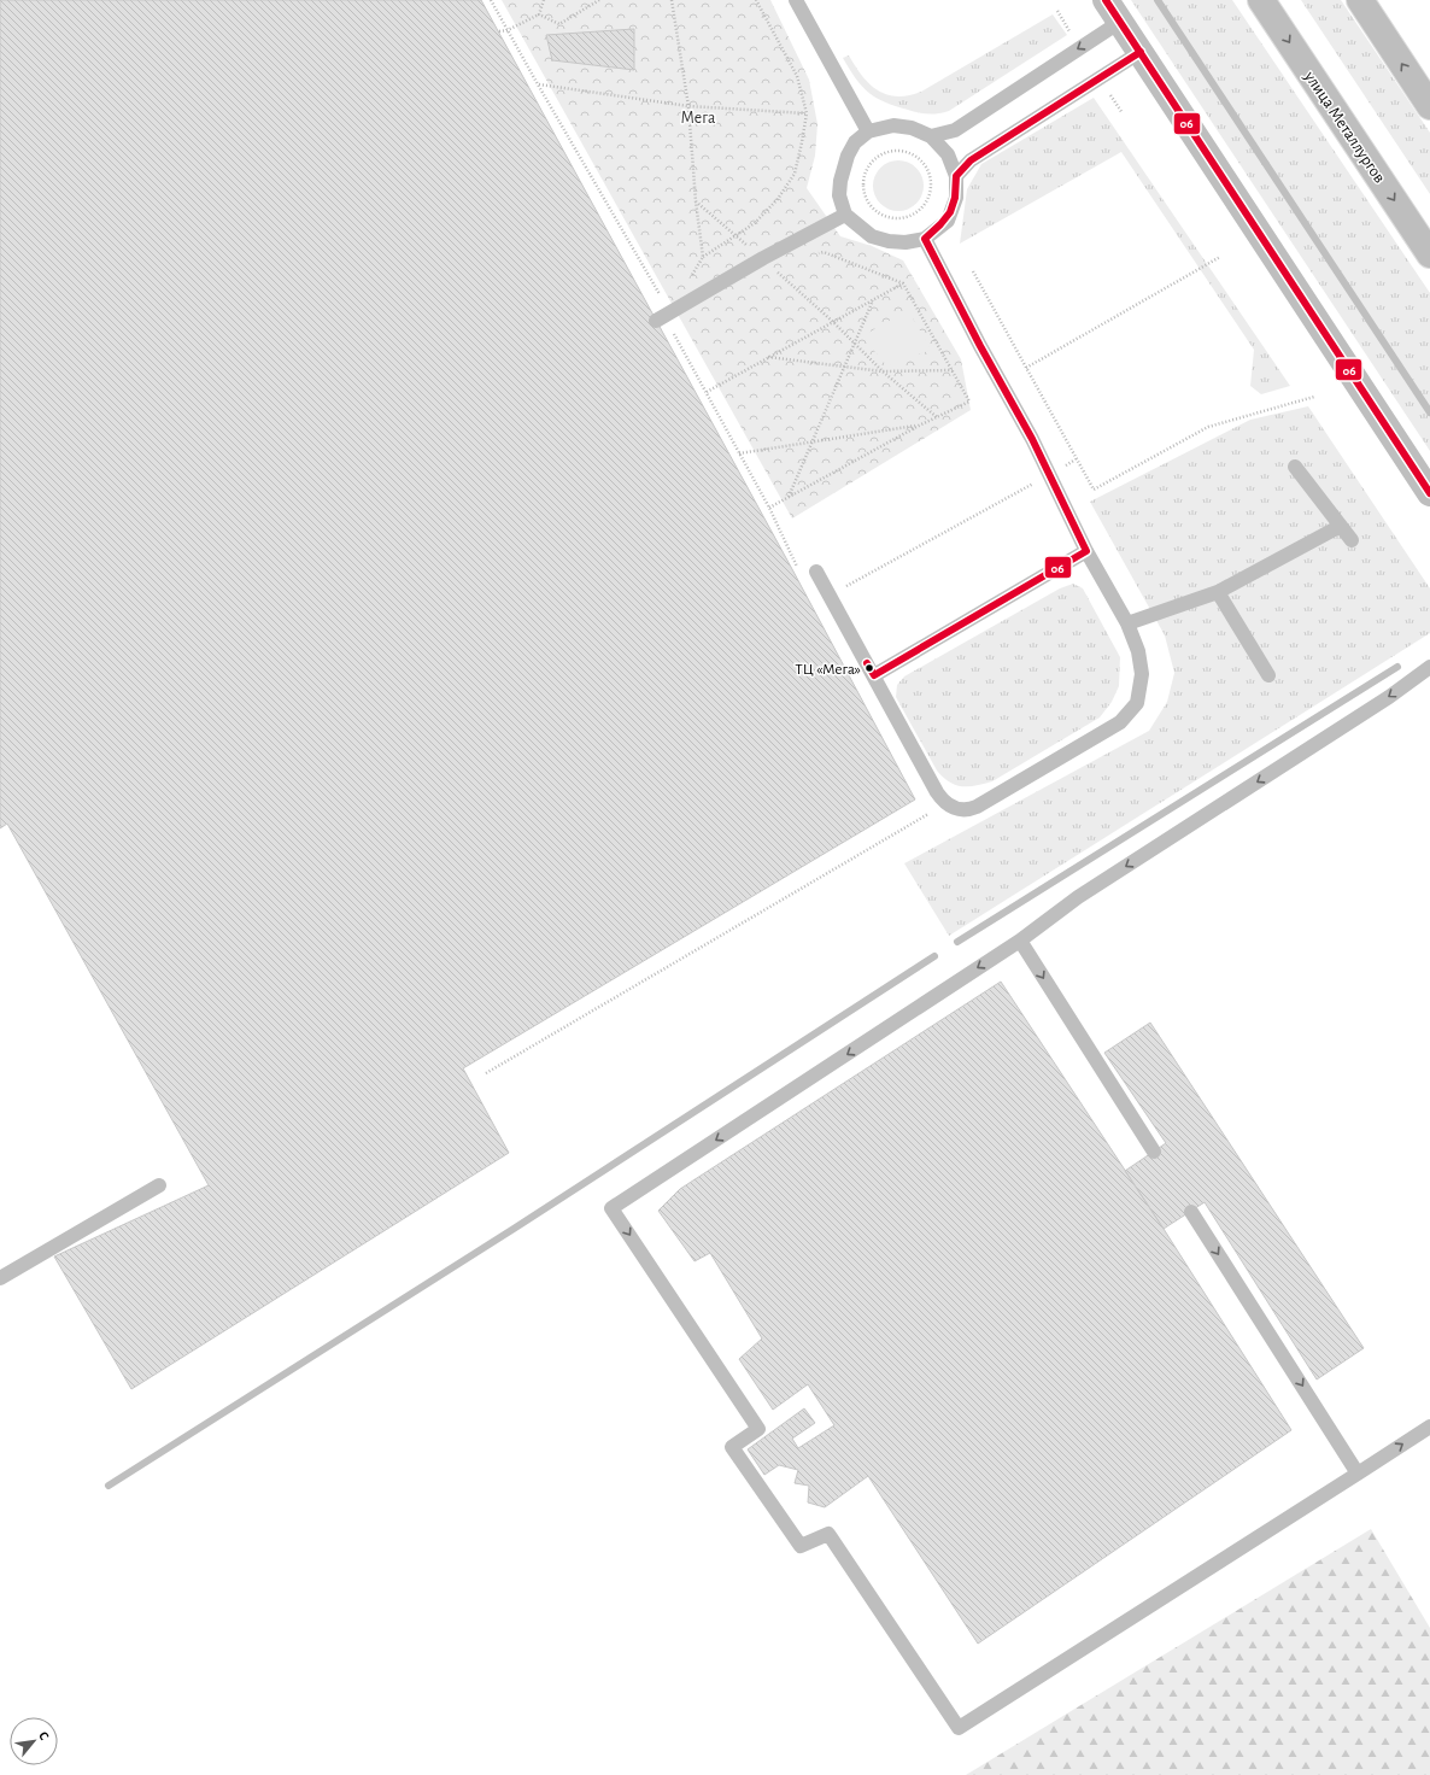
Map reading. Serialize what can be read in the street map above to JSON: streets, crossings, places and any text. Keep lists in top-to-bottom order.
{
  "streets": {
    "street": ["улица Металлургов"]
  },
  "parks": ["Мега"],
  "places": ["ТЦ «Мега»"],
  "lines": ["transit line 06"],
  "north": "top right"
}
